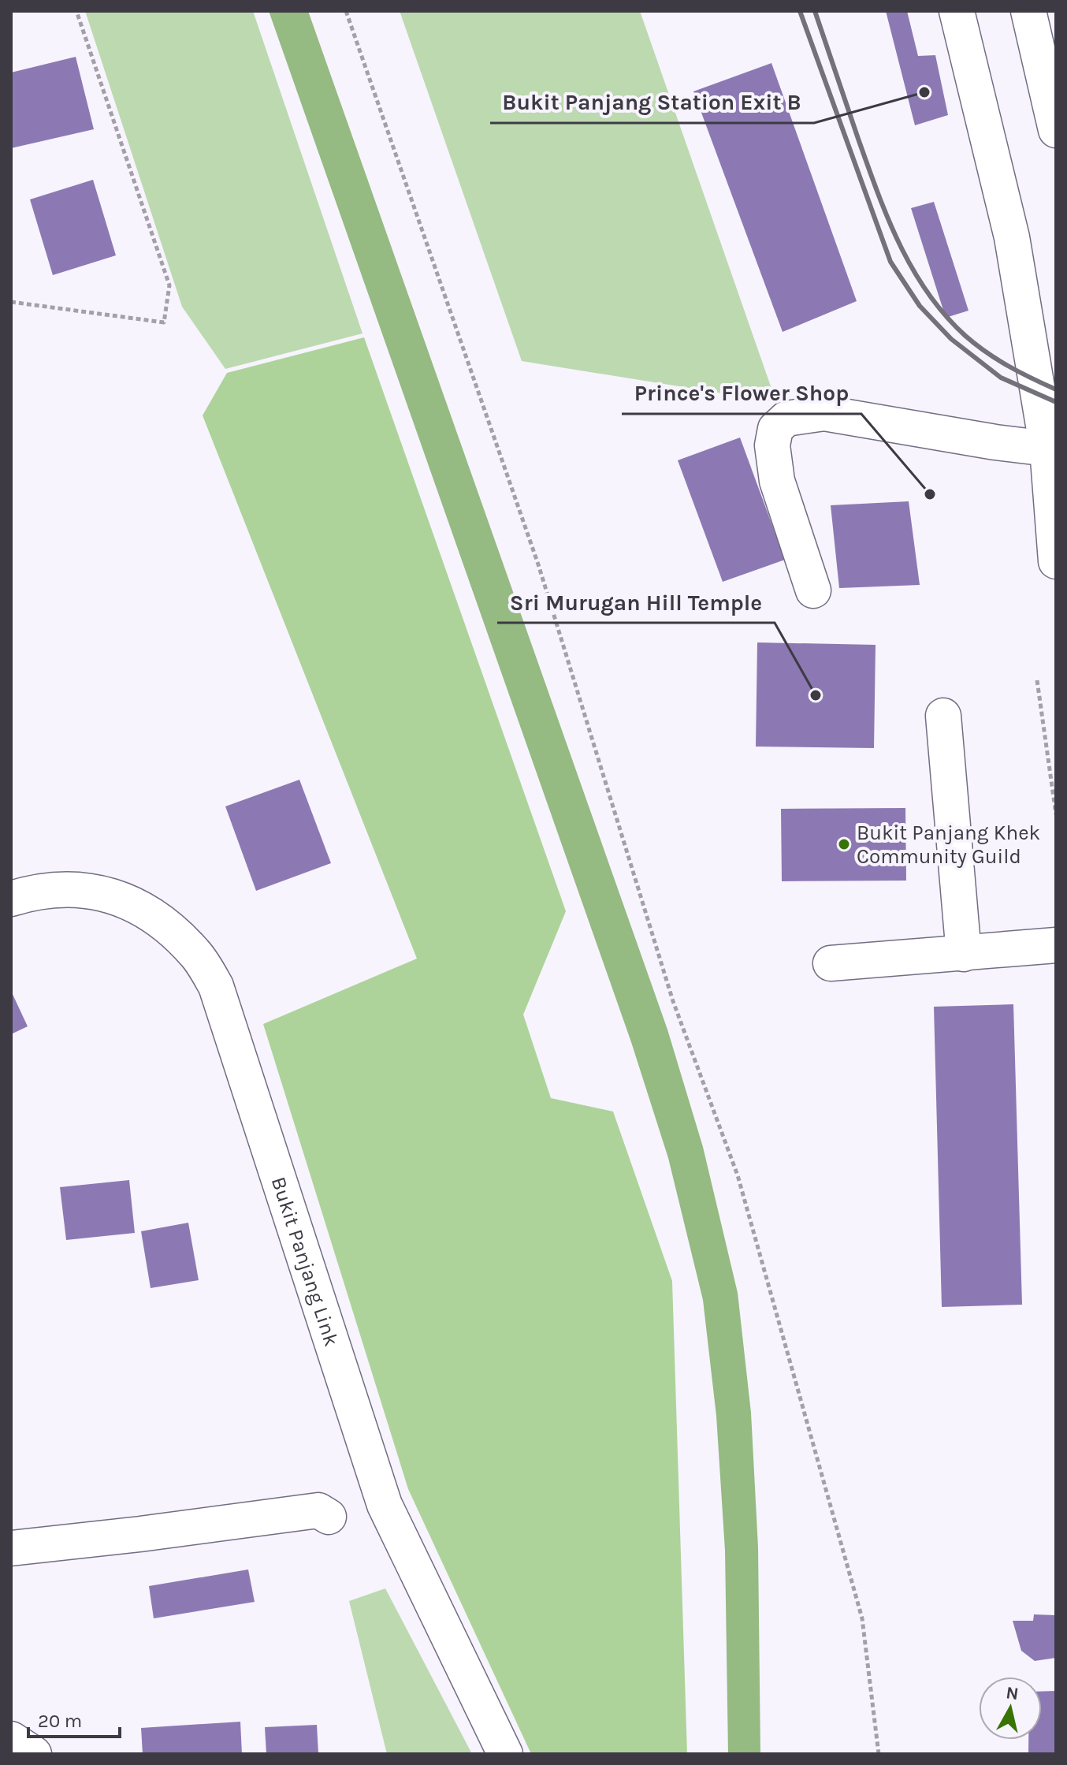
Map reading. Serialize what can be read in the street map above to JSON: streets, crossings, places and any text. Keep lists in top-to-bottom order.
{
  "streets": {
    "main road": ["Bukit Panjang Link"]
  },
  "places": [
    "Bukit Panjang Station Exit B",
    "Prince's Flower Shop",
    "Sri Murugan Hill Temple",
    "Bukit Panjang Khek Community Guild"
  ],
  "scale_bar": "20 m",
  "north": "top"
}
